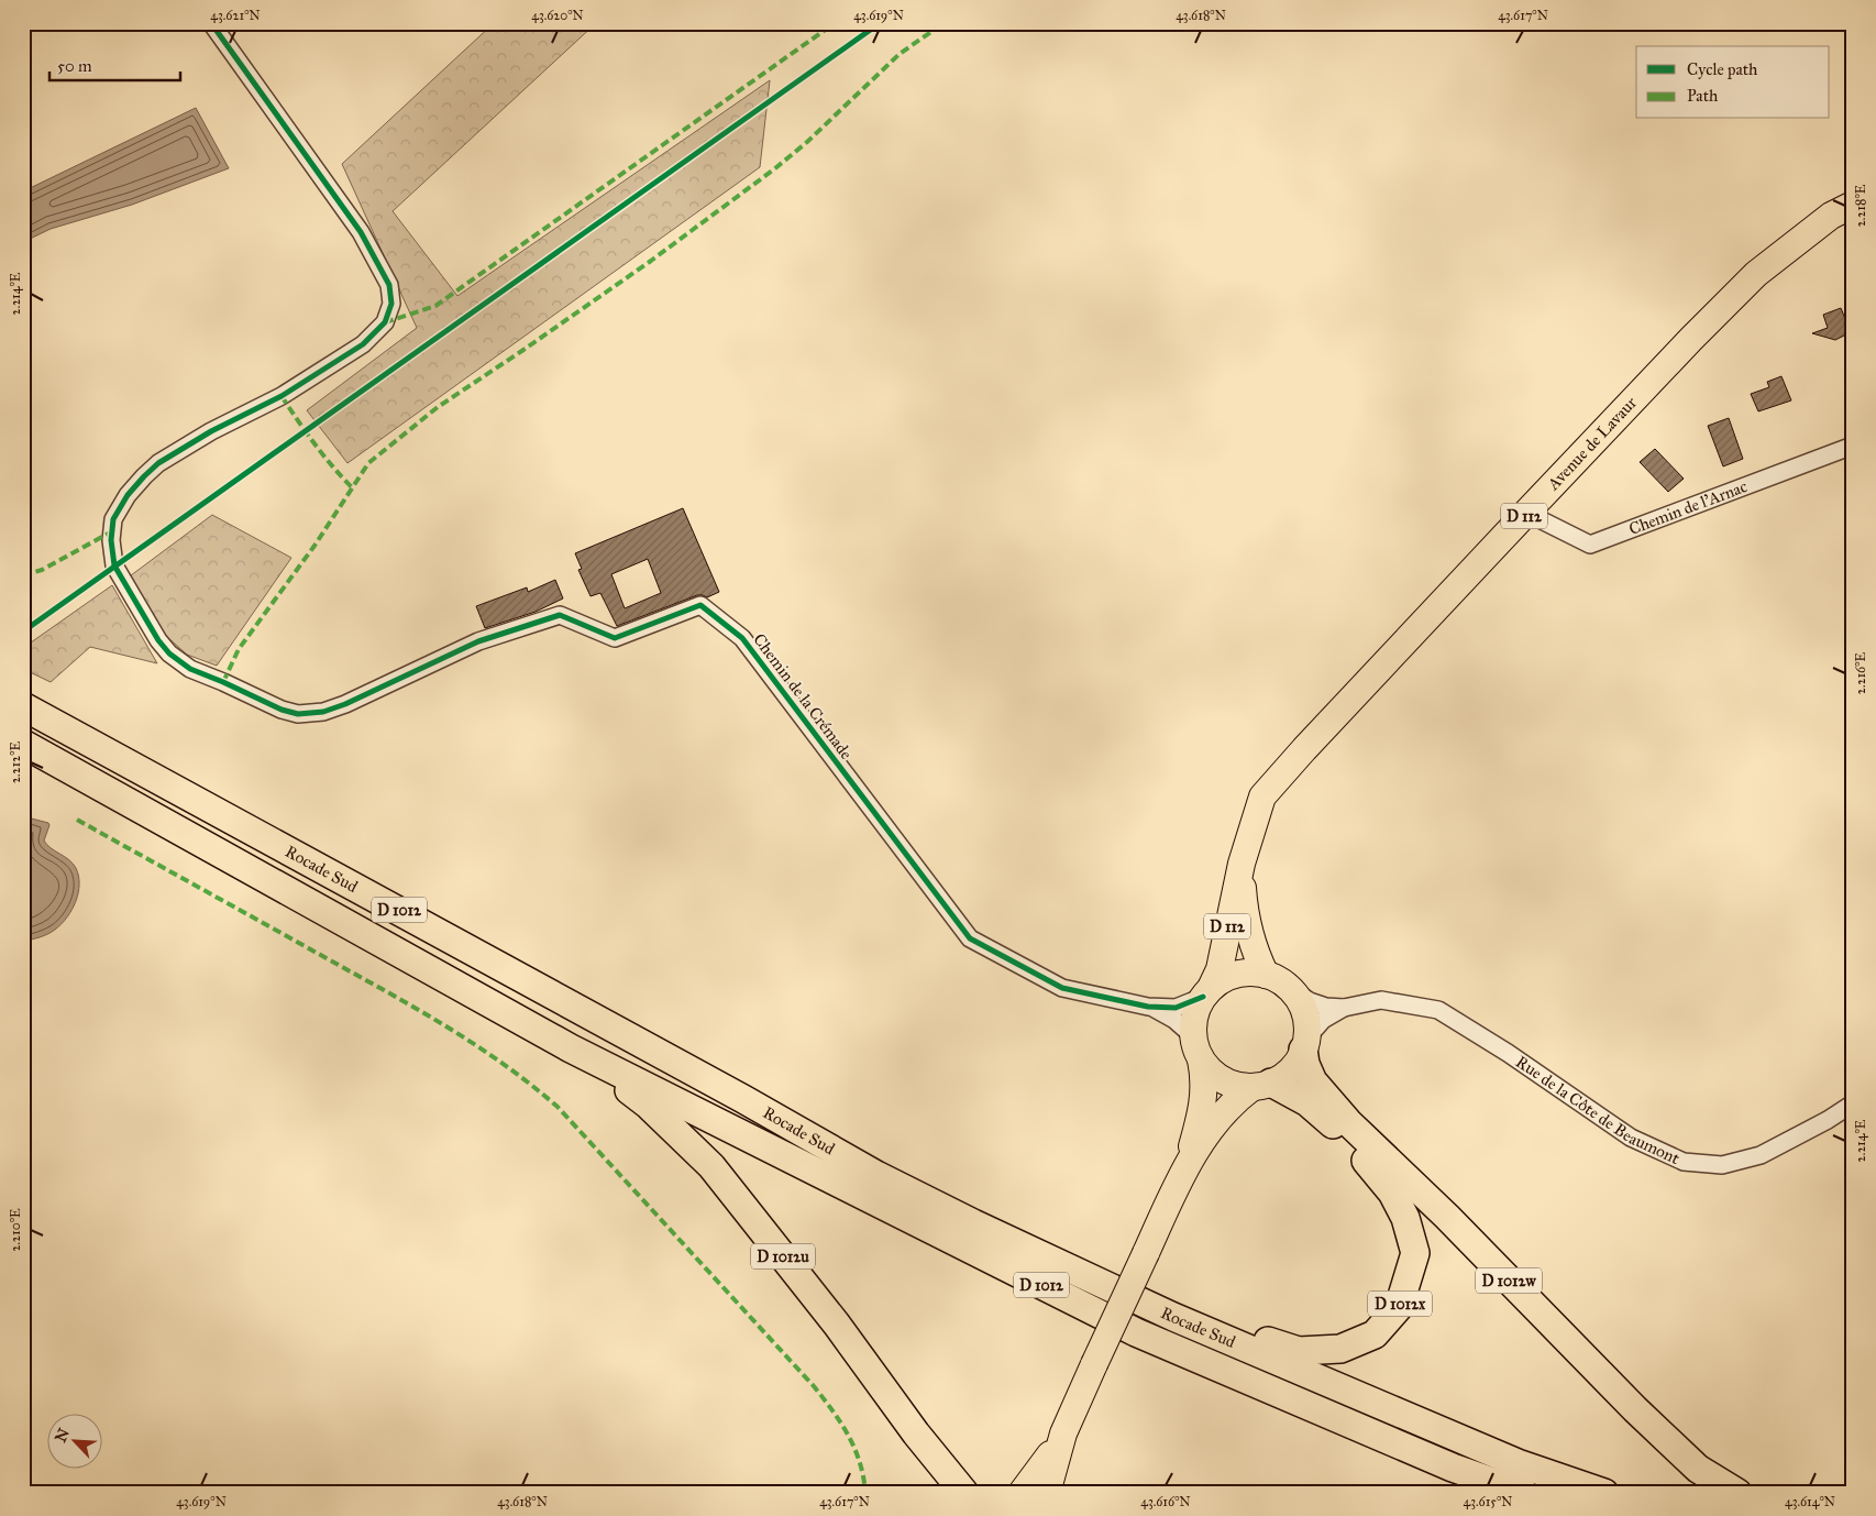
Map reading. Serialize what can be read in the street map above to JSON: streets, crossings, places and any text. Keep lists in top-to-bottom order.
{
  "streets": {
    "highway": [
      "Rocade Sud",
      "D 1012",
      "D 1012u",
      "D 1012w",
      "D 1012x"
    ],
    "main road": ["Avenue de Lavaur", "D 112"],
    "street": ["Chemin de l'Arnac", "Chemin de la Crémade", "Rue de la Côte de Beaumont"]
  },
  "crossings": [
    ["Avenue de Lavaur", "Chemin de l'Arnac"],
    ["Avenue de Lavaur", "D 112"],
    ["D 112", "Rue de la Côte de Beaumont"],
    ["D 112", "D 1012w"],
    ["D 112", "D 1012x"],
    ["Rocade Sud", "D 1012u"],
    ["Rocade Sud", "D 1012x"],
    ["Rue de la Côte de Beaumont", "D 1012w"],
    ["Rue de la Côte de Beaumont", "D 1012x"],
    ["D 1012w", "D 1012x"]
  ],
  "legend": ["Cycle path", "Path"],
  "scale_bar": "50 m",
  "north": "top left",
  "coordinates": [
    "43.621°N",
    "43.620°N",
    "43.619°N",
    "43.618°N",
    "43.617°N",
    "2.218°E",
    "2.214°E",
    "2.216°E",
    "2.212°E",
    "2.210°E",
    "43.616°N",
    "43.615°N",
    "43.614°N"
  ]
}
